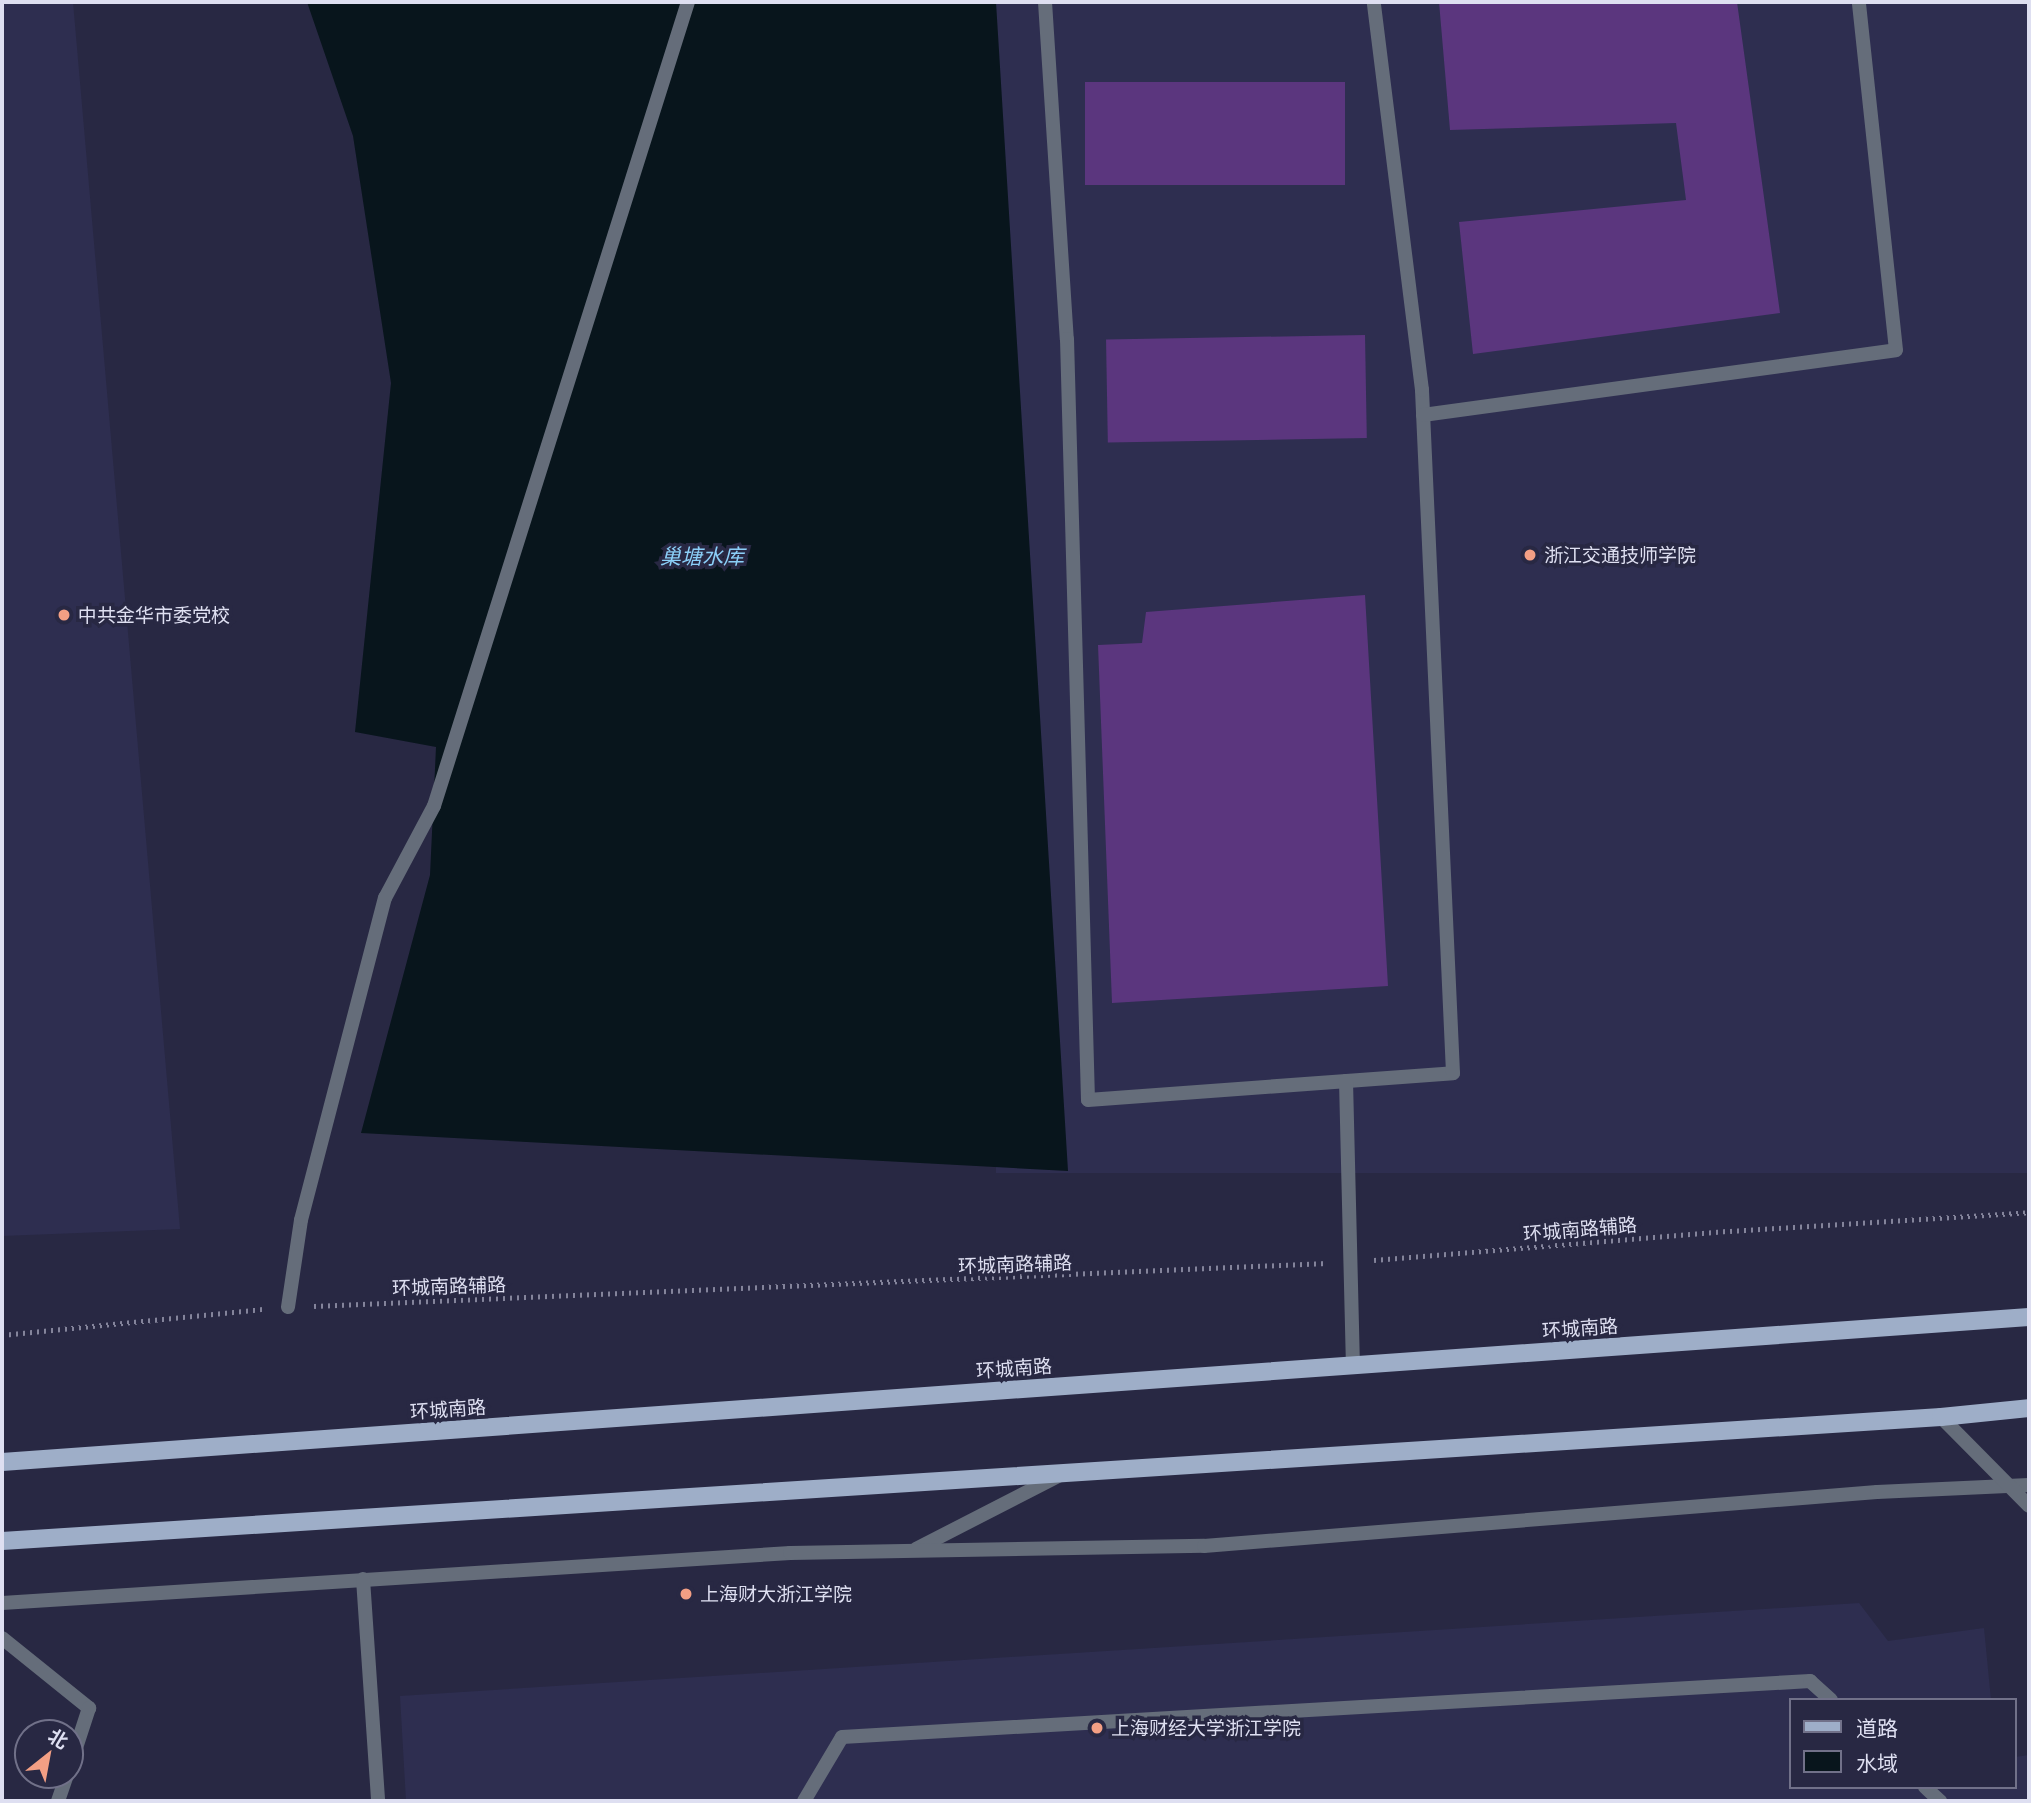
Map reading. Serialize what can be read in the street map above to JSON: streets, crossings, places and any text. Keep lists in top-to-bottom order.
{
  "streets": {
    "main road": ["环城南路"],
    "path": ["环城南路辅路"]
  },
  "water": ["巢塘水库"],
  "places": [
    "浙江交通技师学院",
    "中共金华市委党校",
    "上海财大浙江学院",
    "上海财经大学浙江学院"
  ],
  "legend": ["道路", "水域"],
  "north": "top right"
}
